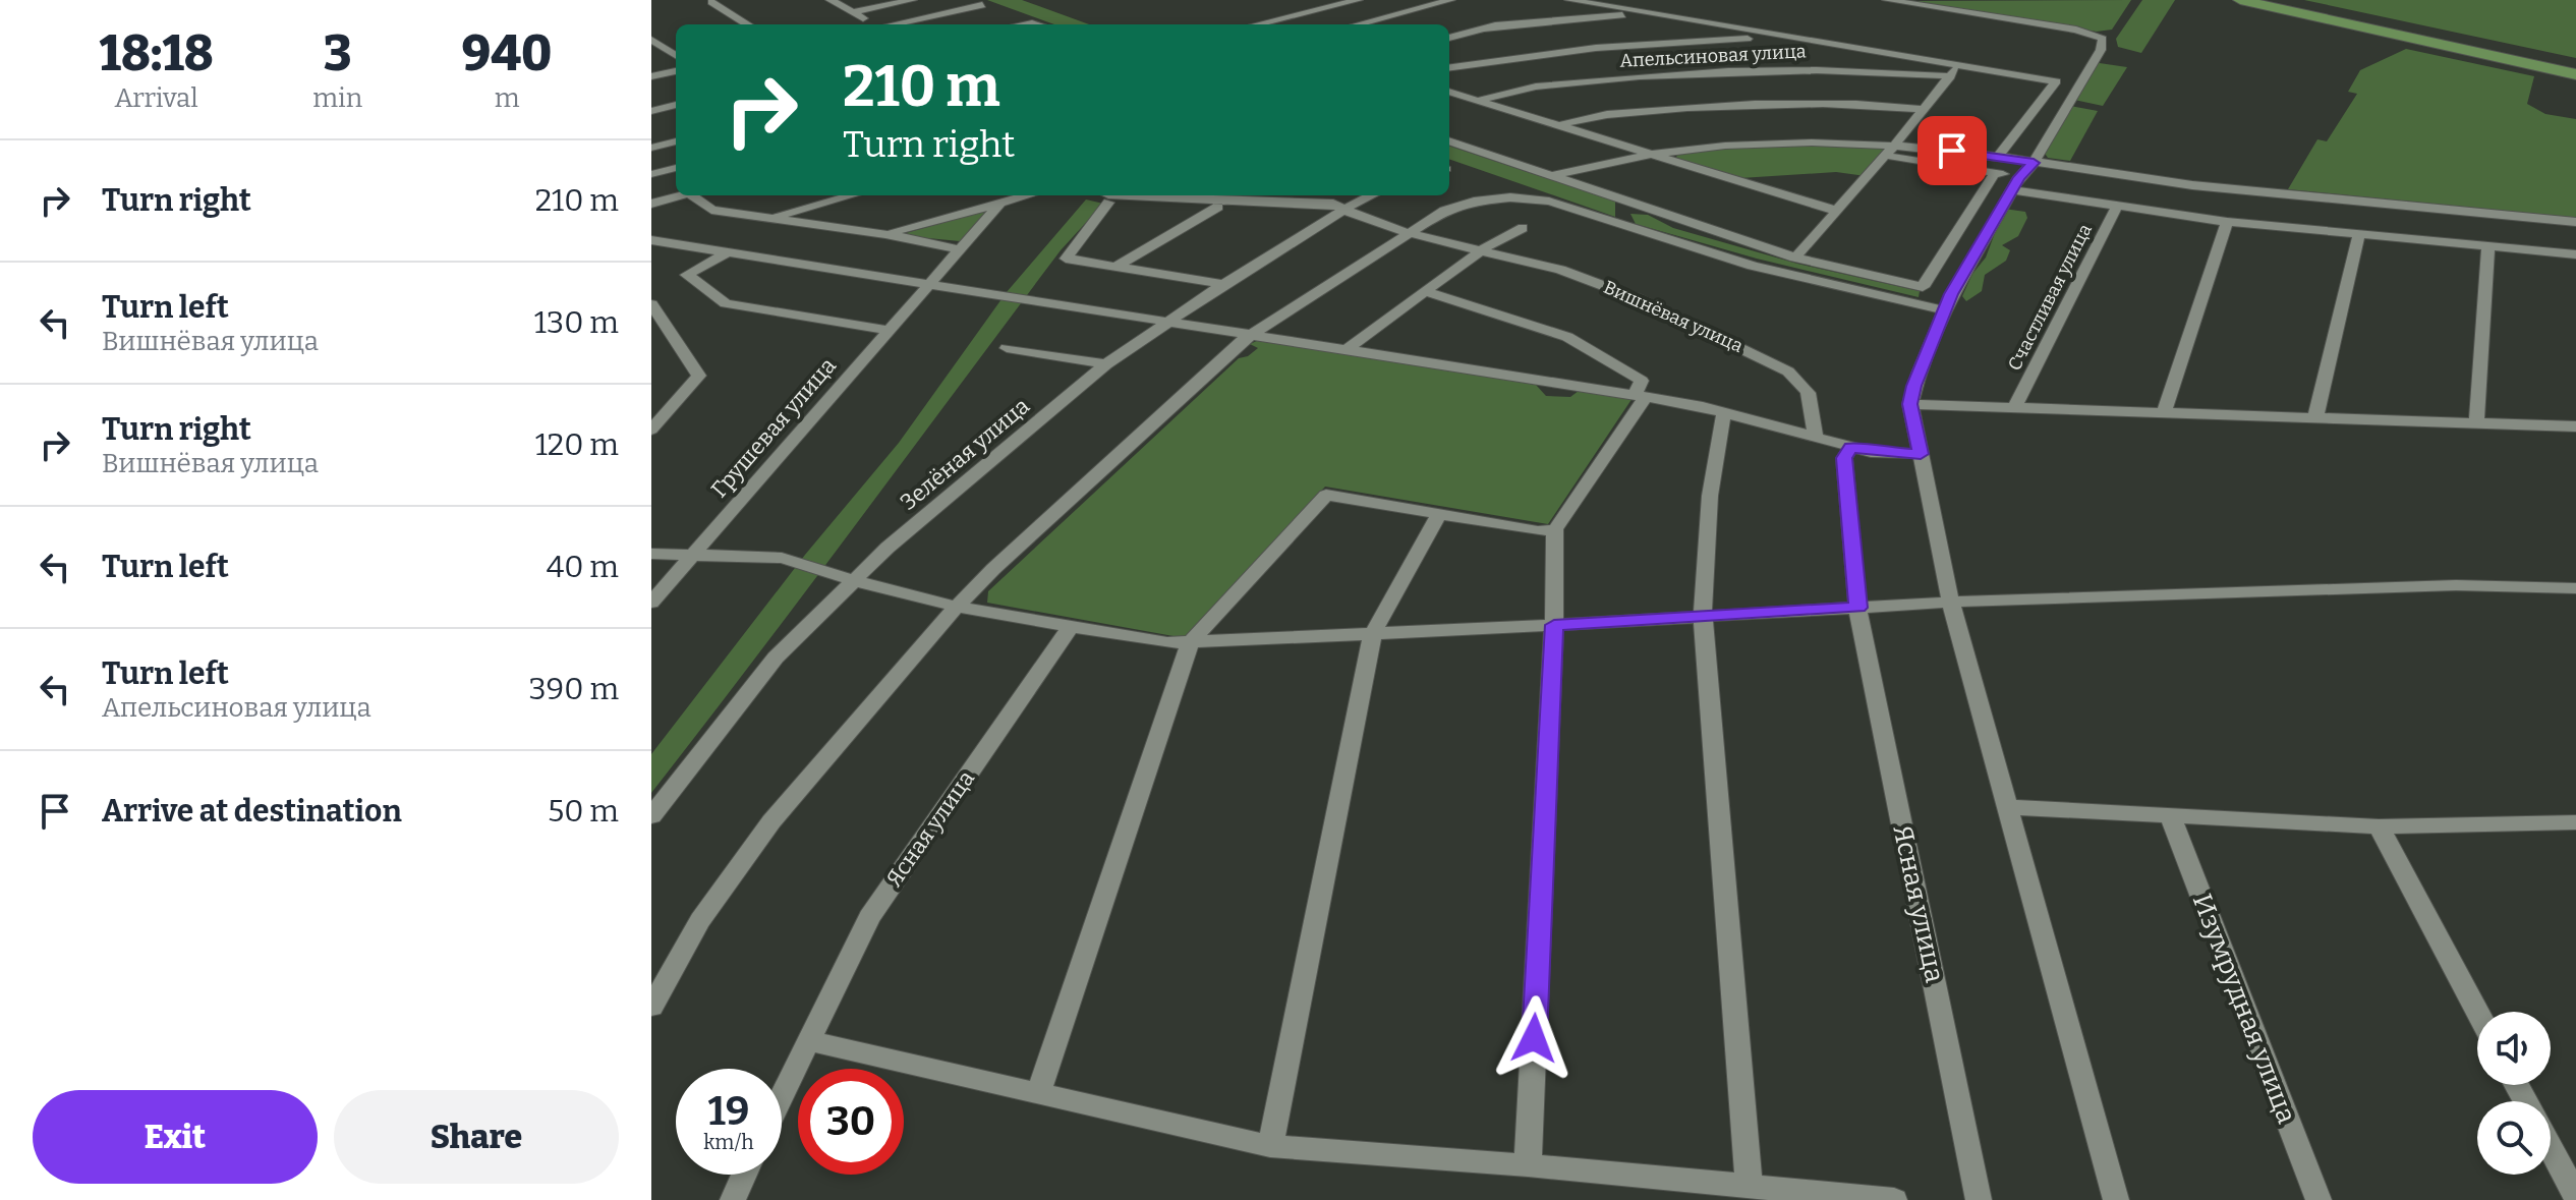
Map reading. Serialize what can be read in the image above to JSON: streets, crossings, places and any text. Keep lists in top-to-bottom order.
{
  "streets": {
    "street": [
      "Апельсиновая улица",
      "Счастливая улица",
      "Вишнёвая улица",
      "Грушевая улица",
      "Зелёная улица",
      "Ясная улица",
      "Изумрудная улица"
    ]
  },
  "crossings": [
    ["Апельсиновая улица", "Счастливая улица"],
    ["Вишнёвая улица", "Зелёная улица"]
  ],
  "page": {
    "eta": [
      "18:18",
      "Arrival",
      "3",
      "min",
      "940",
      "m"
    ],
    "turn": ["210 m", "Turn right"],
    "list": [
      {
        "name": "Turn right",
        "value": "210 m"
      },
      {
        "name": "Turn left",
        "note": "Вишнёвая улица",
        "value": "130 m"
      },
      {
        "name": "Turn right",
        "note": "Вишнёвая улица",
        "value": "120 m"
      },
      {
        "name": "Turn left",
        "value": "40 m"
      },
      {
        "name": "Turn left",
        "note": "Апельсиновая улица",
        "value": "390 m"
      },
      {
        "name": "Arrive at destination",
        "value": "50 m"
      }
    ],
    "speed": "19 km/h",
    "limit": "30",
    "buttons": ["Exit", "Share"]
  }
}
